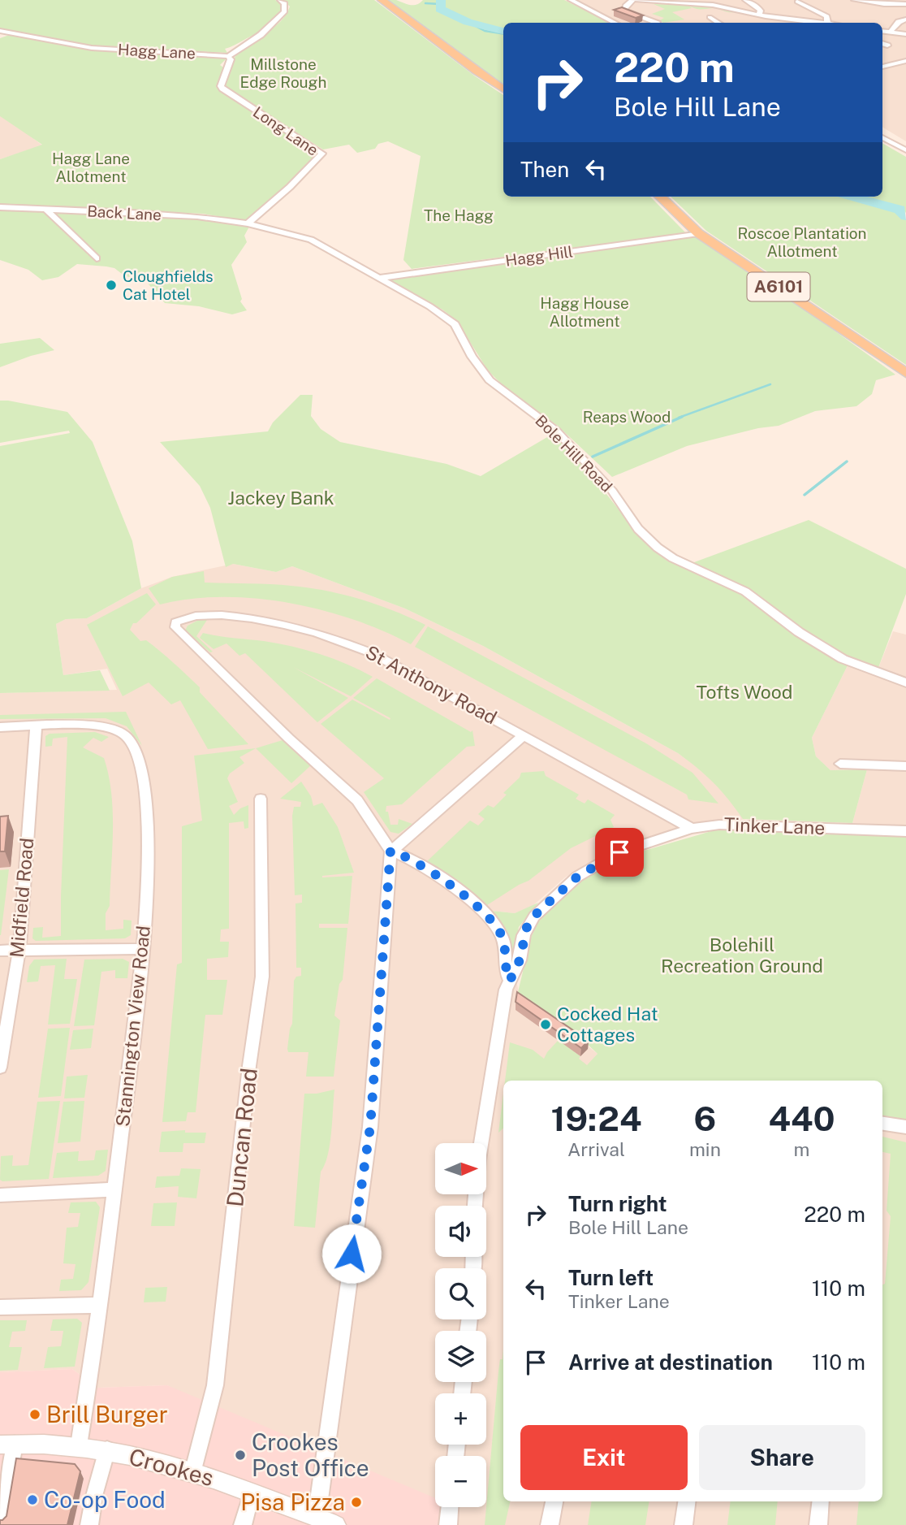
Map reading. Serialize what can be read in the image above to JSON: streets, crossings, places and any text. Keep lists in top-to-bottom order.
{
  "streets": {
    "main road": ["A6101"],
    "street": [
      "Hagg Lane",
      "Long Lane",
      "Back Lane",
      "Hagg Hill",
      "Bole Hill Road",
      "St Anthony Road",
      "Tinker Lane",
      "Midfield Road",
      "Stannington View Road",
      "Duncan Road",
      "Crookes"
    ]
  },
  "crossings": [
    ["Hagg Lane", "Long Lane"],
    ["Long Lane", "Back Lane"],
    ["Long Lane", "Bole Hill Road"],
    ["Back Lane", "Bole Hill Road"],
    ["Hagg Hill", "A6101"],
    ["Hagg Hill", "Bole Hill Road"],
    ["St Anthony Road", "Tinker Lane"],
    ["Midfield Road", "Stannington View Road"],
    ["Stannington View Road", "Crookes"],
    ["Duncan Road", "Crookes"]
  ],
  "parks": [
    "Millstone Edge Rough",
    "Hagg Lane Allotment",
    "The Hagg",
    "Roscoe Plantation Allotment",
    "Hagg House Allotment",
    "Reaps Wood",
    "Jackey Bank",
    "Tofts Wood",
    "Bolehill Recreation Ground"
  ],
  "places": [
    "Cloughfields Cat Hotel",
    "Cocked Hat Cottages",
    "Brill Burger",
    "Crookes Post Office",
    "Co-op Food",
    "Pisa Pizza"
  ],
  "north": "right",
  "page": {
    "turn": ["220 m", "Bole Hill Lane"],
    "then": "Then",
    "eta": [
      "19:24",
      "Arrival",
      "6",
      "min",
      "440",
      "m"
    ],
    "map_buttons": ["+", "−"],
    "list": [
      {
        "name": "Turn right",
        "note": "Bole Hill Lane",
        "value": "220 m"
      },
      {
        "name": "Turn left",
        "note": "Tinker Lane",
        "value": "110 m"
      },
      {
        "name": "Arrive at destination",
        "value": "110 m"
      }
    ],
    "buttons": ["Exit", "Share"]
  }
}
